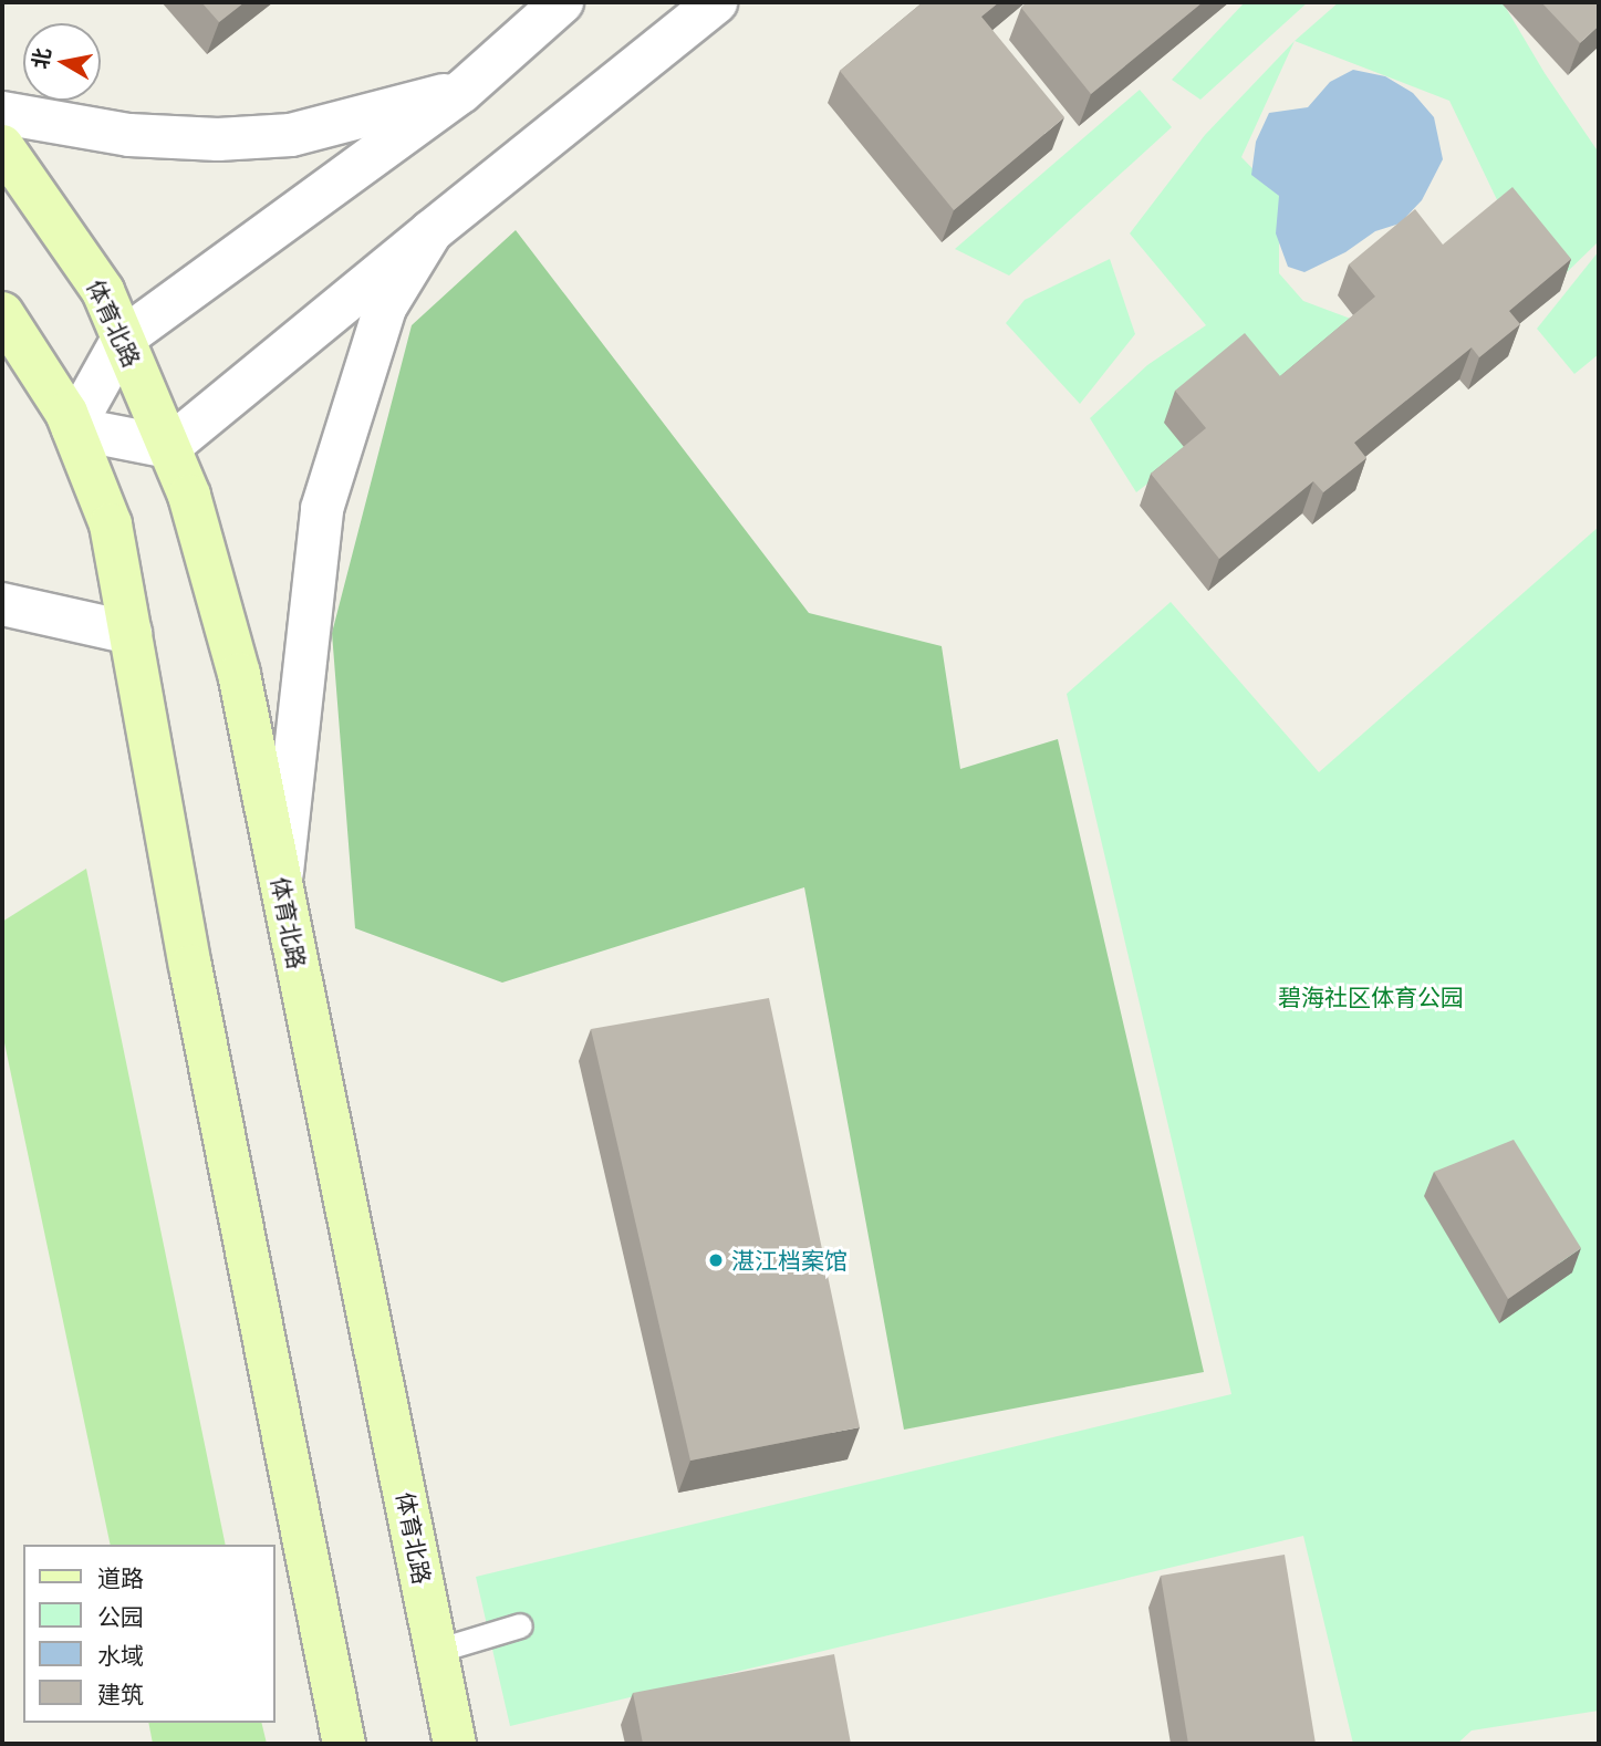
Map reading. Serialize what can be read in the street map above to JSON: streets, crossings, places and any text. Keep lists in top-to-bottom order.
{
  "streets": {
    "main road": ["体育北路"]
  },
  "parks": ["碧海社区体育公园"],
  "places": ["湛江档案馆"],
  "legend": [
    "道路",
    "公园",
    "水域",
    "建筑"
  ],
  "north": "left"
}
